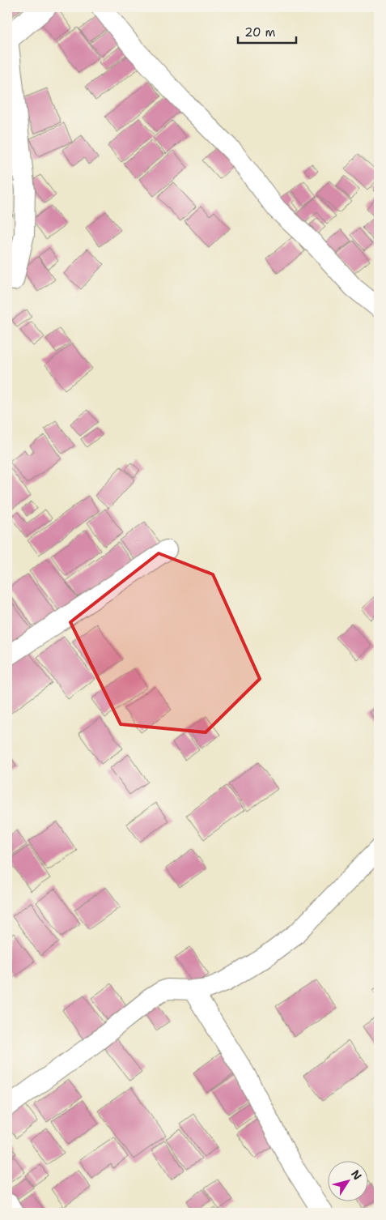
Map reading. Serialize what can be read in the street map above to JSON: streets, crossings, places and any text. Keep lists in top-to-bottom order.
{
  "scale_bar": "20 m",
  "north": "top right"
}
